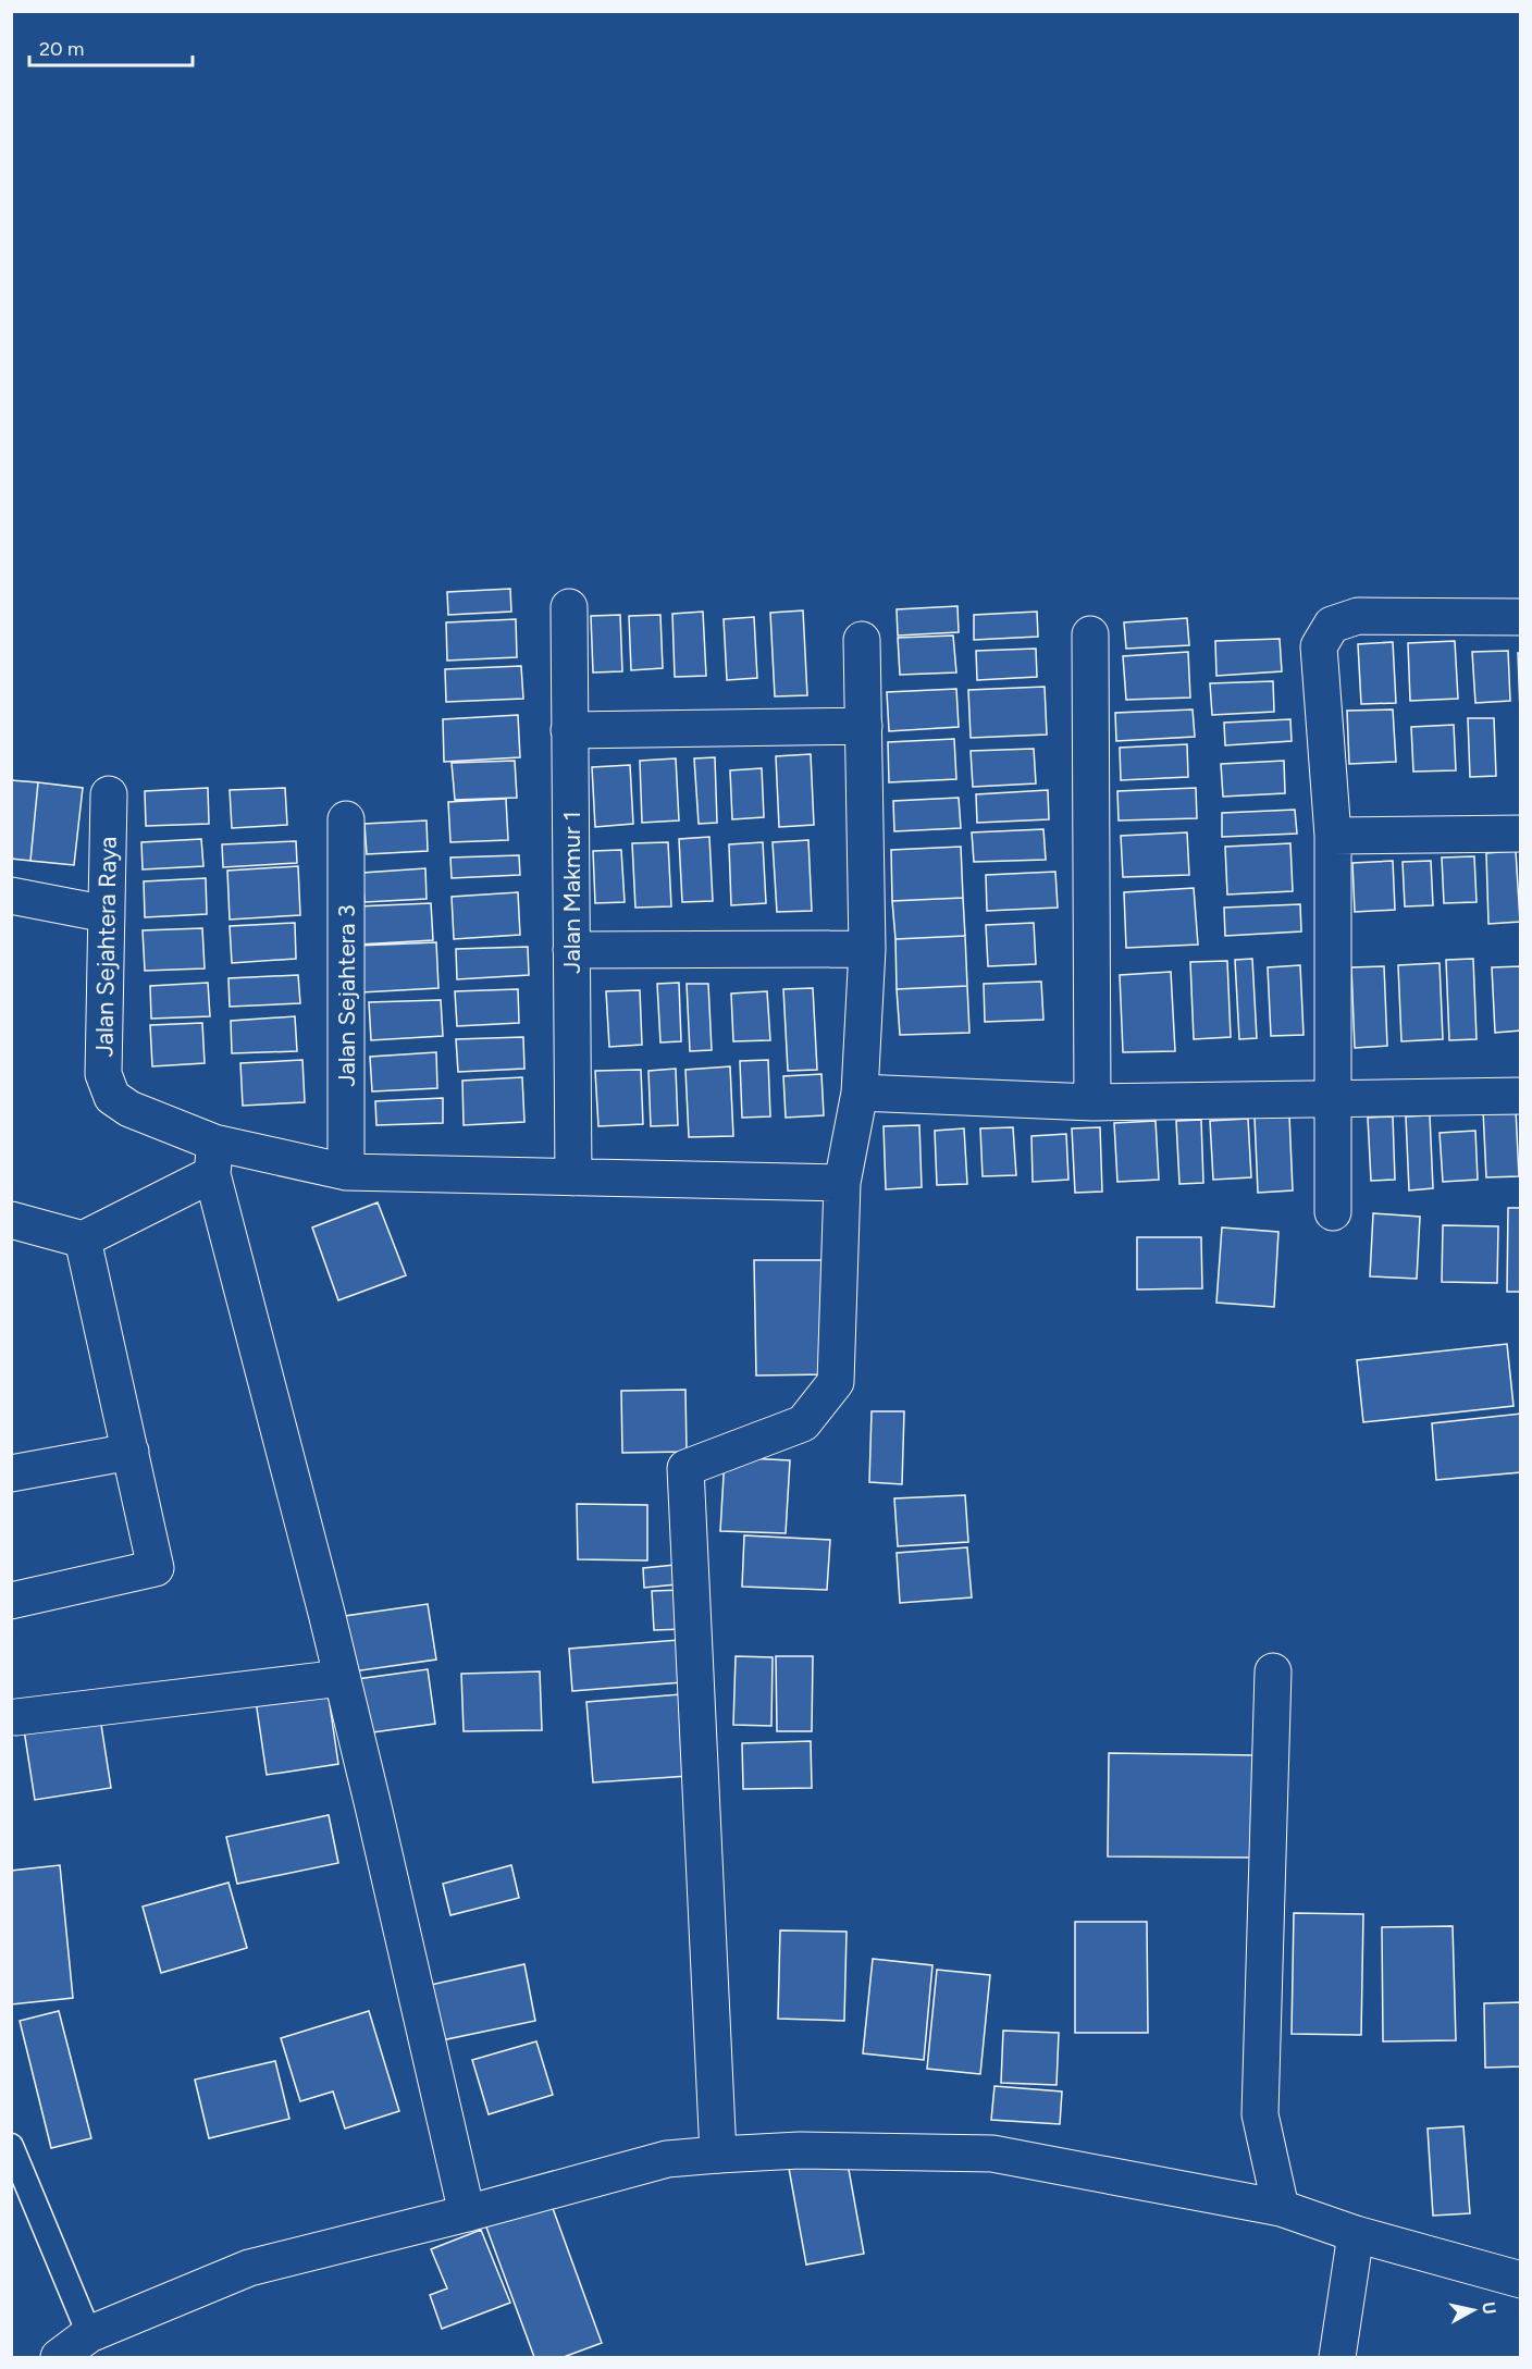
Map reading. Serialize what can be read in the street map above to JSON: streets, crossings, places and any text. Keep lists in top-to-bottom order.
{
  "streets": {
    "street": ["Jalan Makmur 1", "Jalan Sejahtera Raya", "Jalan Sejahtera 3"]
  },
  "scale_bar": "20 m",
  "north": "right"
}
